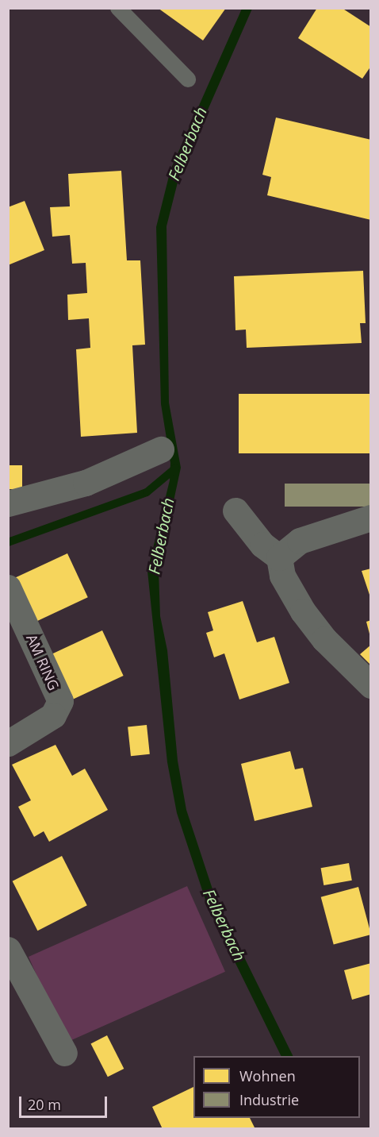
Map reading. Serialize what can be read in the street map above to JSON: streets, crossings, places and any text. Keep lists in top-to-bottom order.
{
  "streets": {
    "street": ["AM RING"]
  },
  "water": ["Felberbach"],
  "legend": ["Wohnen", "Industrie"],
  "scale_bar": "20 m"
}
